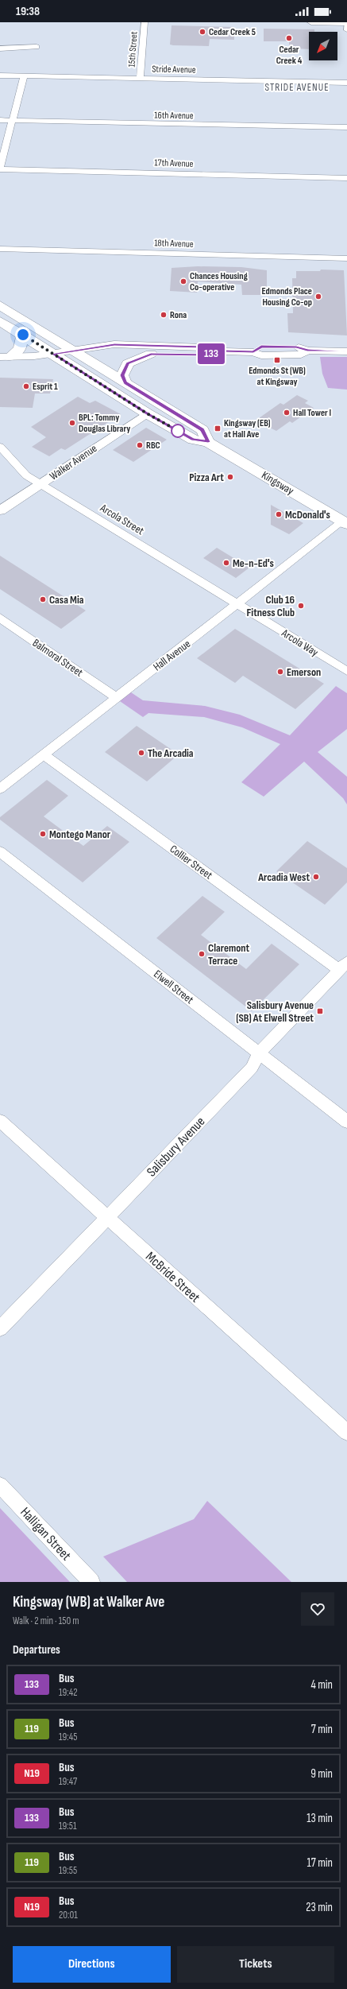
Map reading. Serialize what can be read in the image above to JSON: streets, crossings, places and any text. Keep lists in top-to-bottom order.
{
  "streets": {
    "main road": ["Kingsway"],
    "street": [
      "15th Street",
      "Stride Avenue",
      "16th Avenue",
      "17th Avenue",
      "18th Avenue",
      "Walker Avenue",
      "Arcola Street",
      "Arcola Way",
      "Hall Avenue",
      "Balmoral Street",
      "Collier Street",
      "Elwell Street",
      "Salisbury Avenue",
      "McBride Street",
      "Halligan Street"
    ]
  },
  "crossings": [
    ["15th Street", "Stride Avenue"],
    ["Walker Avenue", "Kingsway"],
    ["Walker Avenue", "Arcola Street"],
    ["Kingsway", "Hall Avenue"],
    ["Arcola Street", "Arcola Way"],
    ["Arcola Street", "Hall Avenue"],
    ["Arcola Way", "Hall Avenue"],
    ["Hall Avenue", "Balmoral Street"],
    ["Hall Avenue", "Collier Street"],
    ["Collier Street", "Salisbury Avenue"],
    ["Elwell Street", "Salisbury Avenue"],
    ["Salisbury Avenue", "McBride Street"]
  ],
  "districts": ["STRIDE AVENUE"],
  "places": {
    "other": [
      "Cedar Creek 5",
      "Cedar Creek 4",
      "Chances Housing Co-operative",
      "Edmonds Place Housing Co-op",
      "Rona",
      "Esprit 1",
      "Hall Tower I",
      "BPL: Tommy Douglas Library",
      "RBC",
      "Pizza Art",
      "McDonald's",
      "Me-n-Ed's",
      "Casa Mia",
      "Club 16 Fitness Club",
      "Emerson",
      "The Arcadia",
      "Montego Manor",
      "Arcadia West",
      "Claremont Terrace"
    ],
    "transit": ["Edmonds St (WB) at Kingsway", "Kingsway (EB) at Hall Ave", "Salisbury Avenue (SB) At Elwell Street"]
  },
  "lines": ["bus line 133"],
  "north": "bottom left",
  "page": {
    "status": "19:38",
    "on_map": "133",
    "heading": [
      ["Kingsway (WB) at Walker Ave", "Walk · 2 min · 150 m"],
      "Departures"
    ],
    "list": [
      {
        "mark": "133",
        "name": "Bus",
        "note": "19:42",
        "value": "4 min"
      },
      {
        "mark": "119",
        "name": "Bus",
        "note": "19:45",
        "value": "7 min"
      },
      {
        "mark": "N19",
        "name": "Bus",
        "note": "19:47",
        "value": "9 min"
      },
      {
        "mark": "133",
        "name": "Bus",
        "note": "19:51",
        "value": "13 min"
      },
      {
        "mark": "119",
        "name": "Bus",
        "note": "19:55",
        "value": "17 min"
      },
      {
        "mark": "N19",
        "name": "Bus",
        "note": "20:01",
        "value": "23 min"
      }
    ],
    "buttons": ["Directions", "Tickets"]
  }
}
